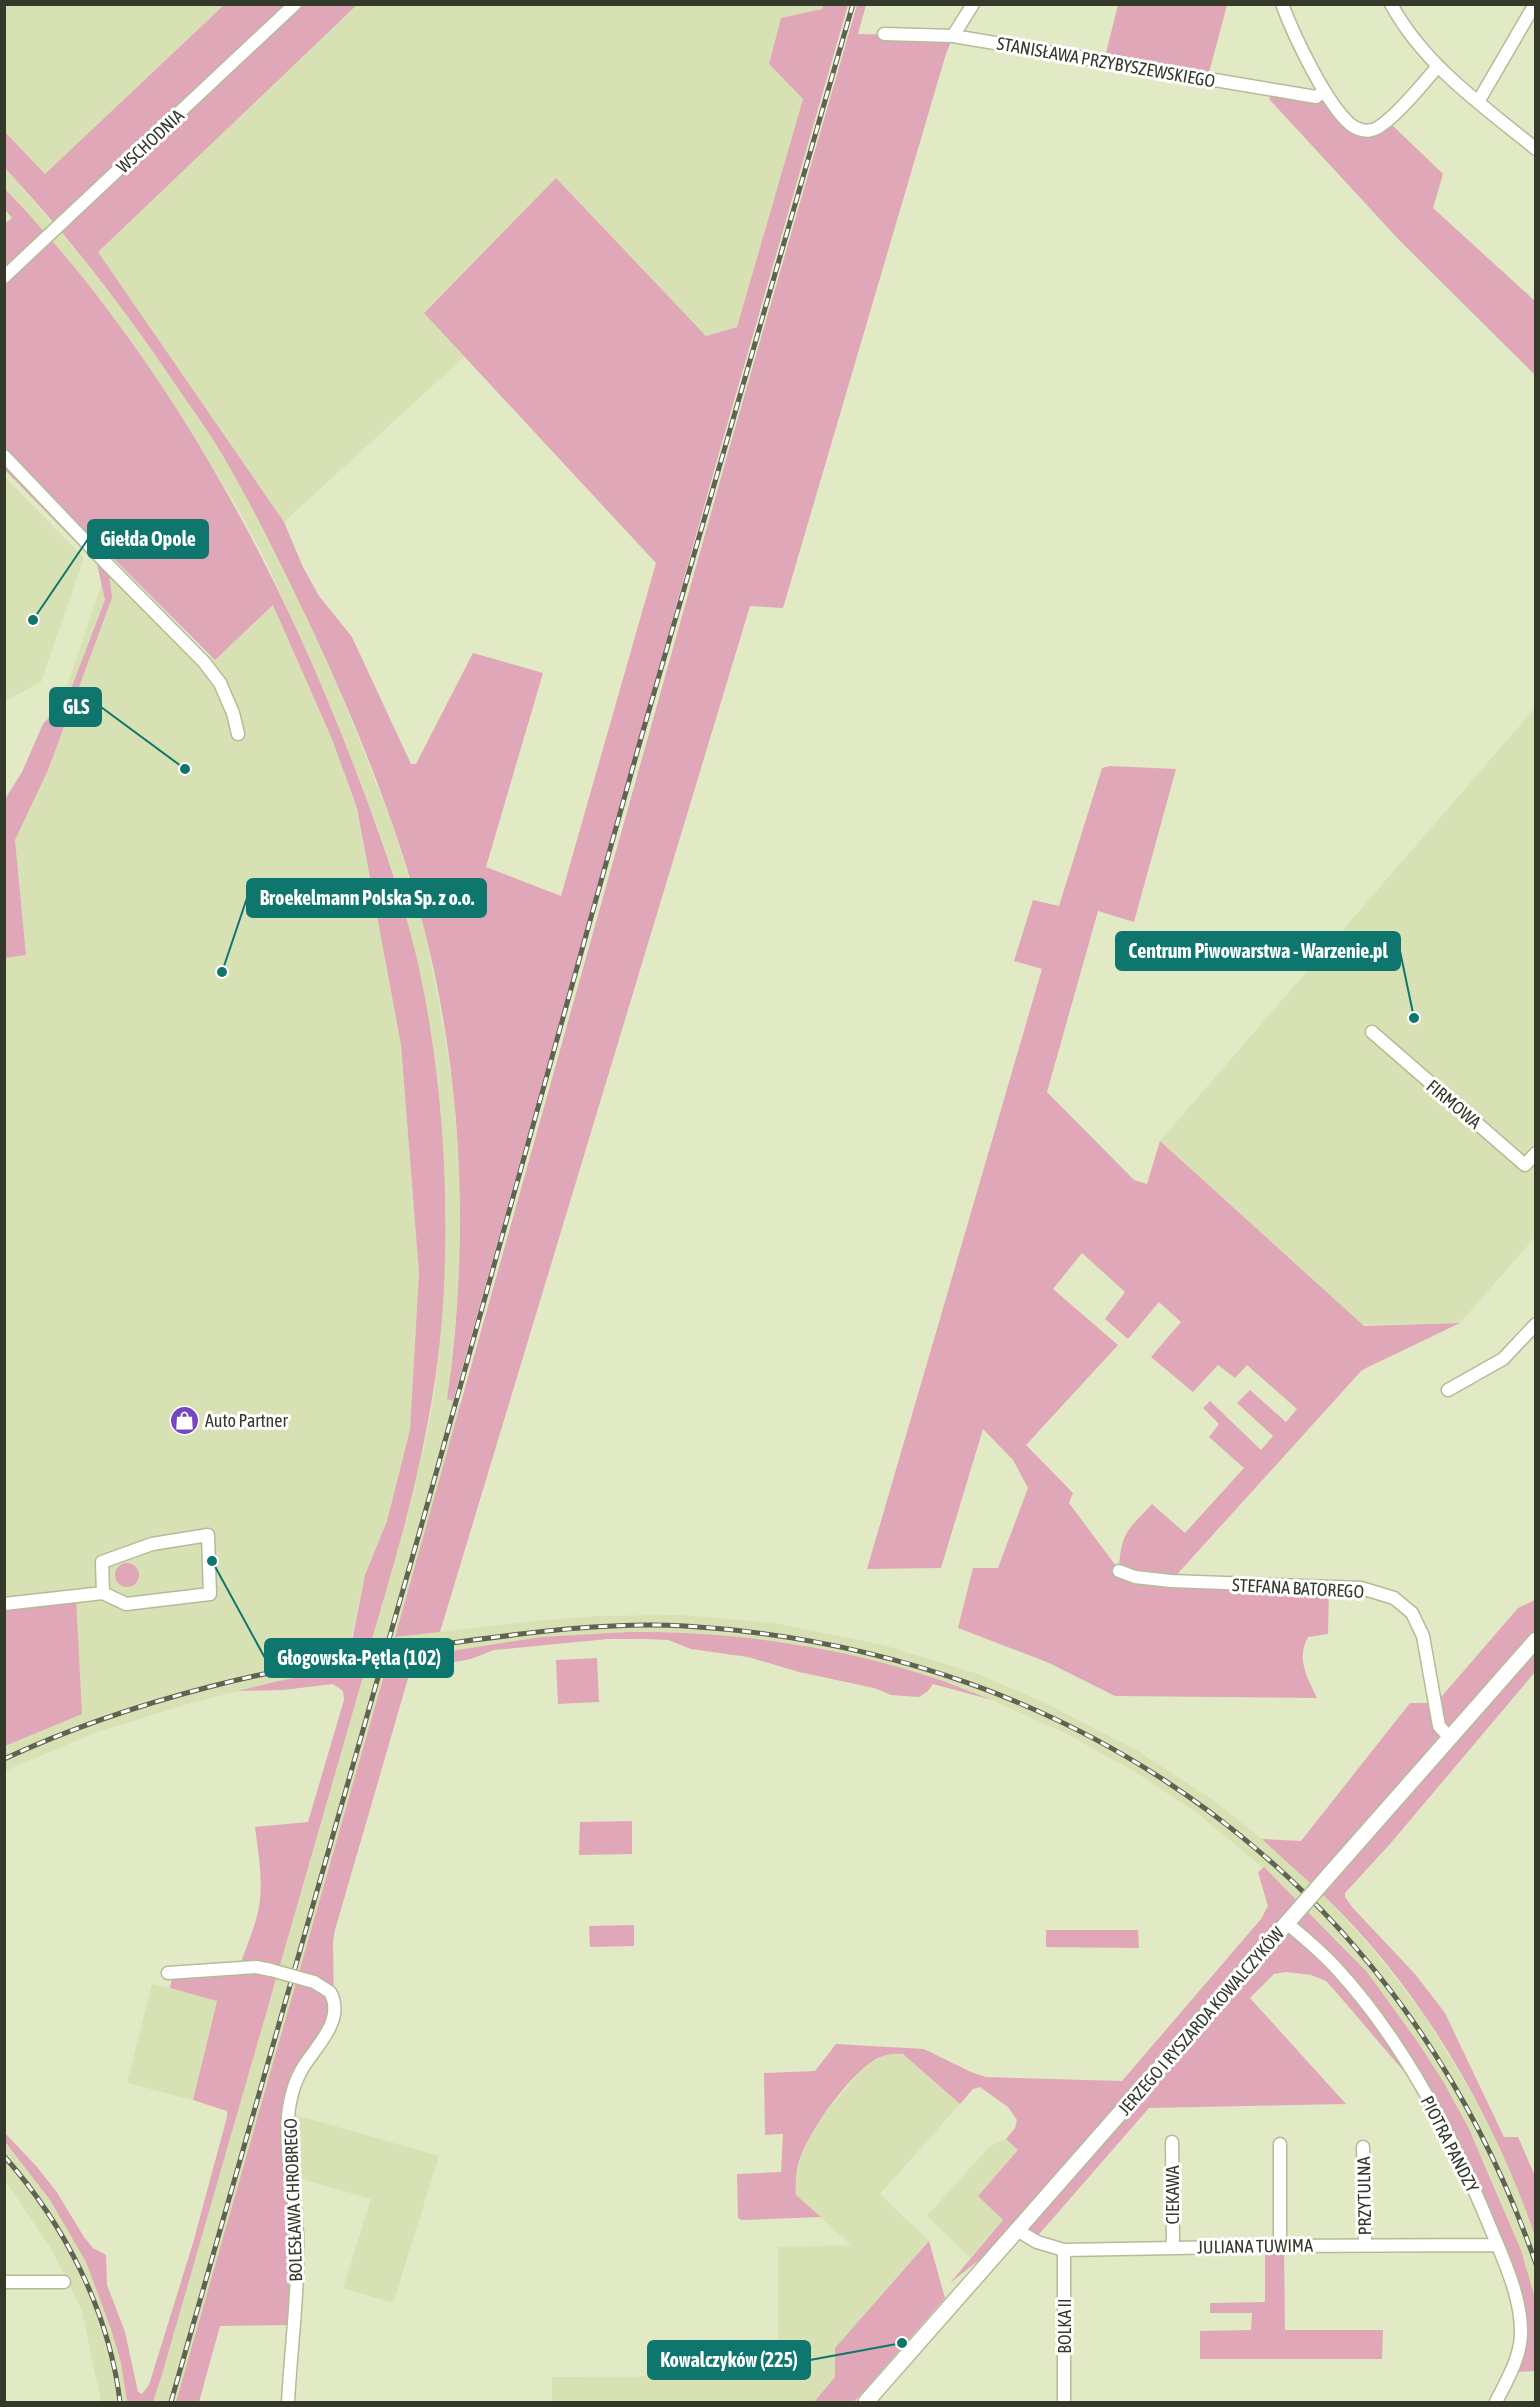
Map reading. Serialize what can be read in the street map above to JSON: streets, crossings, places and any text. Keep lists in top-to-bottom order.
{
  "streets": {
    "main road": ["JERZEGO I RYSZARDA KOWALCZYKÓW"],
    "street": [
      "STANISŁAWA PRZYBYSZEWSKIEGO",
      "WSCHODNIA",
      "FIRMOWA",
      "STEFANA BATOREGO",
      "PIOTRA PANDZY",
      "CIEKAWA",
      "PRZYTULNA",
      "BOLESŁAWA CHROBREGO",
      "JULIANA TUWIMA",
      "BOLKA II"
    ]
  },
  "crossings": [
    ["STEFANA BATOREGO", "JERZEGO I RYSZARDA KOWALCZYKÓW"],
    ["JERZEGO I RYSZARDA KOWALCZYKÓW", "PIOTRA PANDZY"],
    ["JERZEGO I RYSZARDA KOWALCZYKÓW", "JULIANA TUWIMA"],
    ["PIOTRA PANDZY", "JULIANA TUWIMA"],
    ["CIEKAWA", "JULIANA TUWIMA"],
    ["PRZYTULNA", "JULIANA TUWIMA"],
    ["JULIANA TUWIMA", "BOLKA II"]
  ],
  "places": {
    "other": [
      "Giełda Opole",
      "GLS",
      "Broekelmann Polska Sp. z o.o.",
      "Centrum Piwowarstwa - Warzenie.pl",
      "Głogowska-Pętla (102)",
      "Kowalczyków (225)"
    ],
    "shop": ["Auto Partner"]
  }
}
